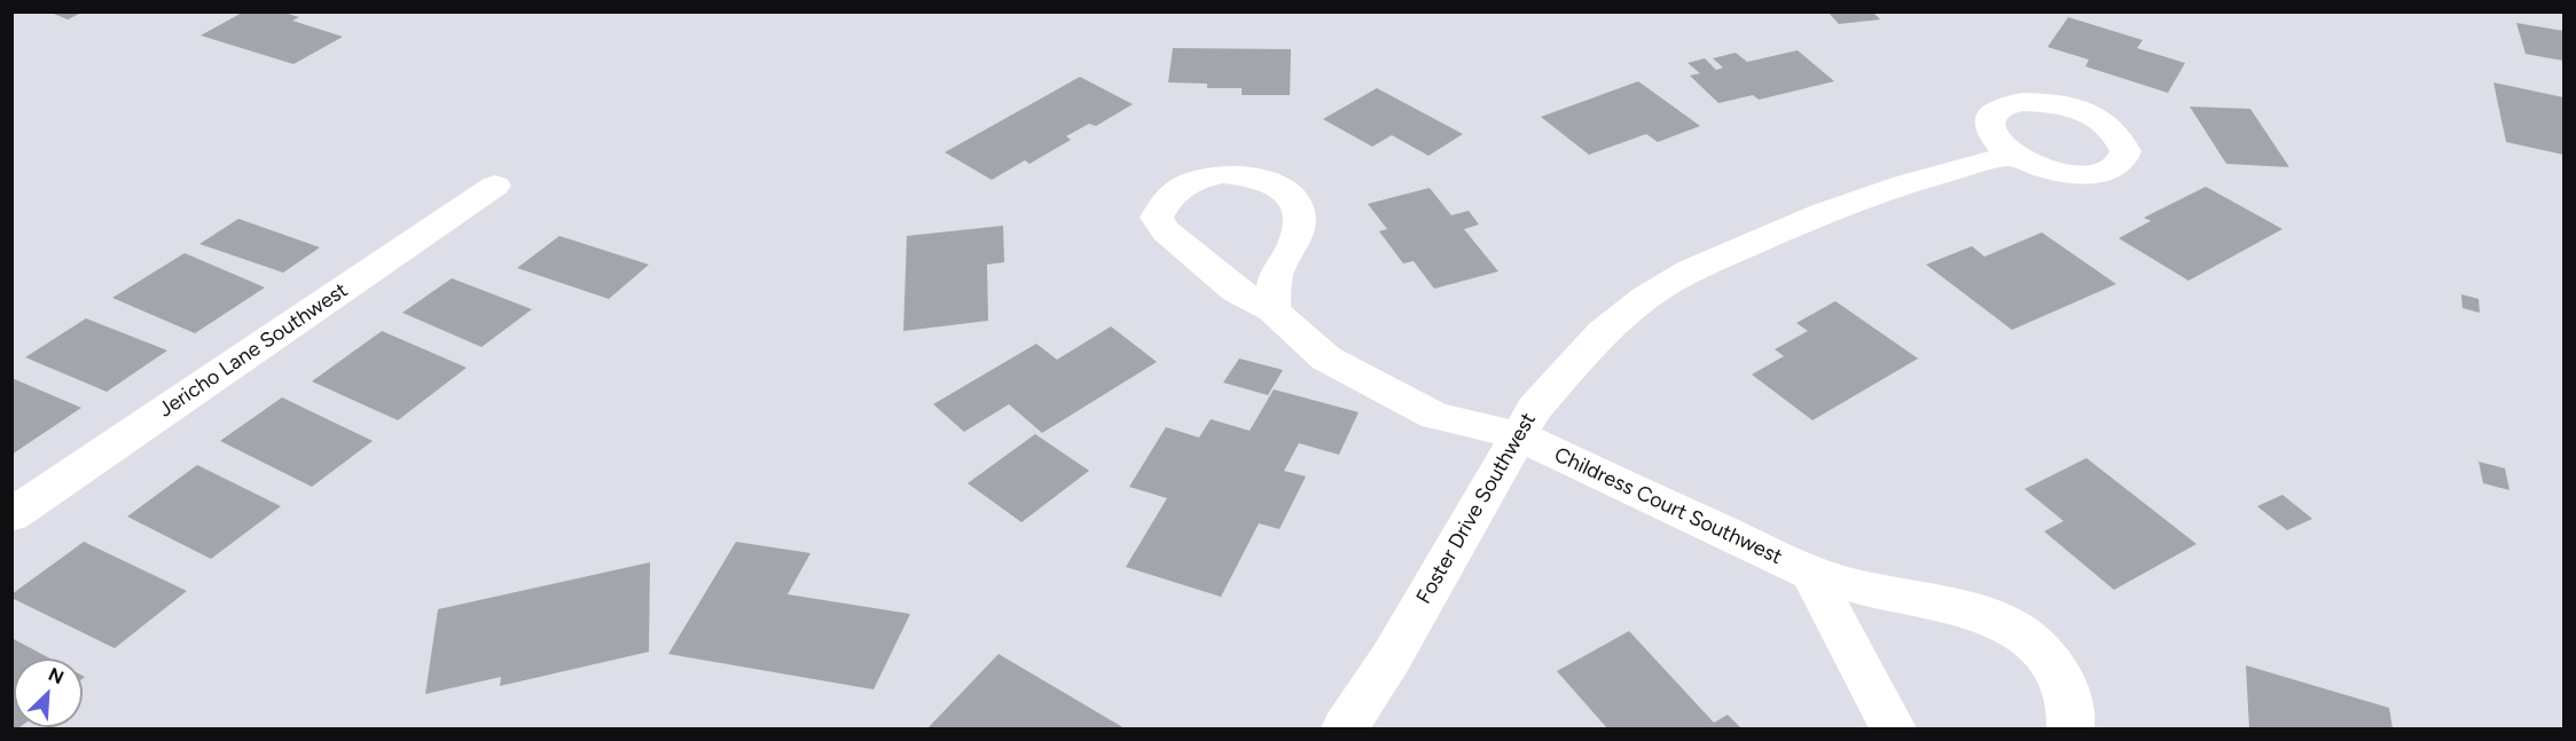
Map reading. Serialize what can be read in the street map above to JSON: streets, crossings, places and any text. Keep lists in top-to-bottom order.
{
  "streets": {
    "street": ["Jericho Lane Southwest", "Childress Court Southwest", "Foster Drive Southwest"]
  },
  "crossings": [
    ["Childress Court Southwest", "Foster Drive Southwest"]
  ],
  "north": "top right"
}
